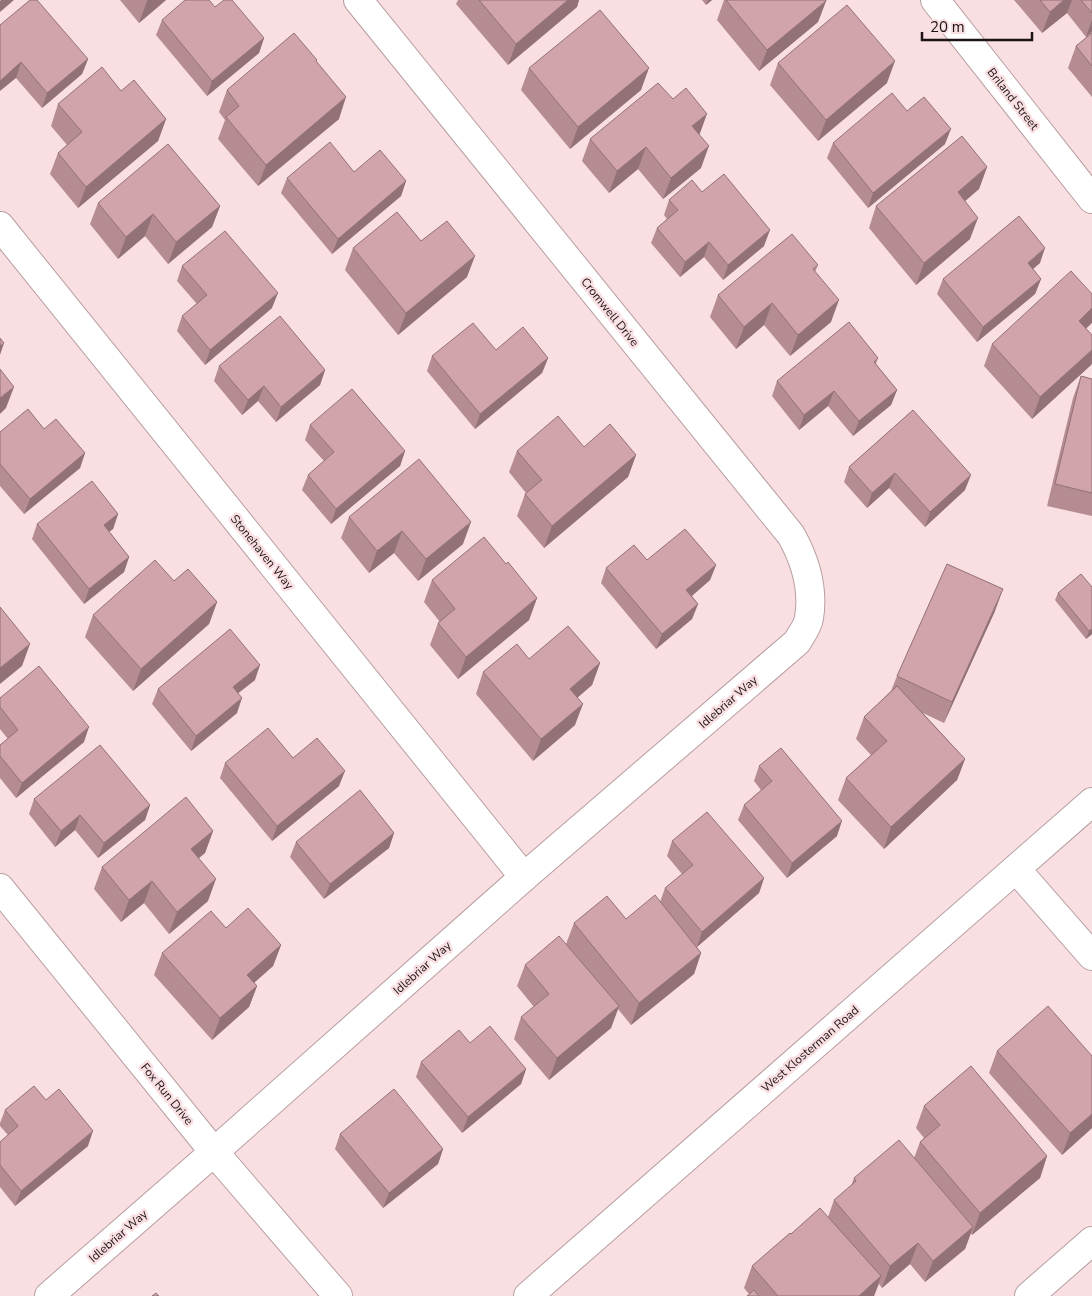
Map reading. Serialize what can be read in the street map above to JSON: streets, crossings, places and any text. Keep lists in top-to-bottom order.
{
  "streets": {
    "street": [
      "Briland Street",
      "Cromwell Drive",
      "Stonehaven Way",
      "Idlebriar Way",
      "West Klosterman Road",
      "Fox Run Drive"
    ]
  },
  "crossings": [
    ["Cromwell Drive", "Idlebriar Way"],
    ["Stonehaven Way", "Idlebriar Way"],
    ["Idlebriar Way", "Fox Run Drive"]
  ],
  "scale_bar": "20 m"
}
